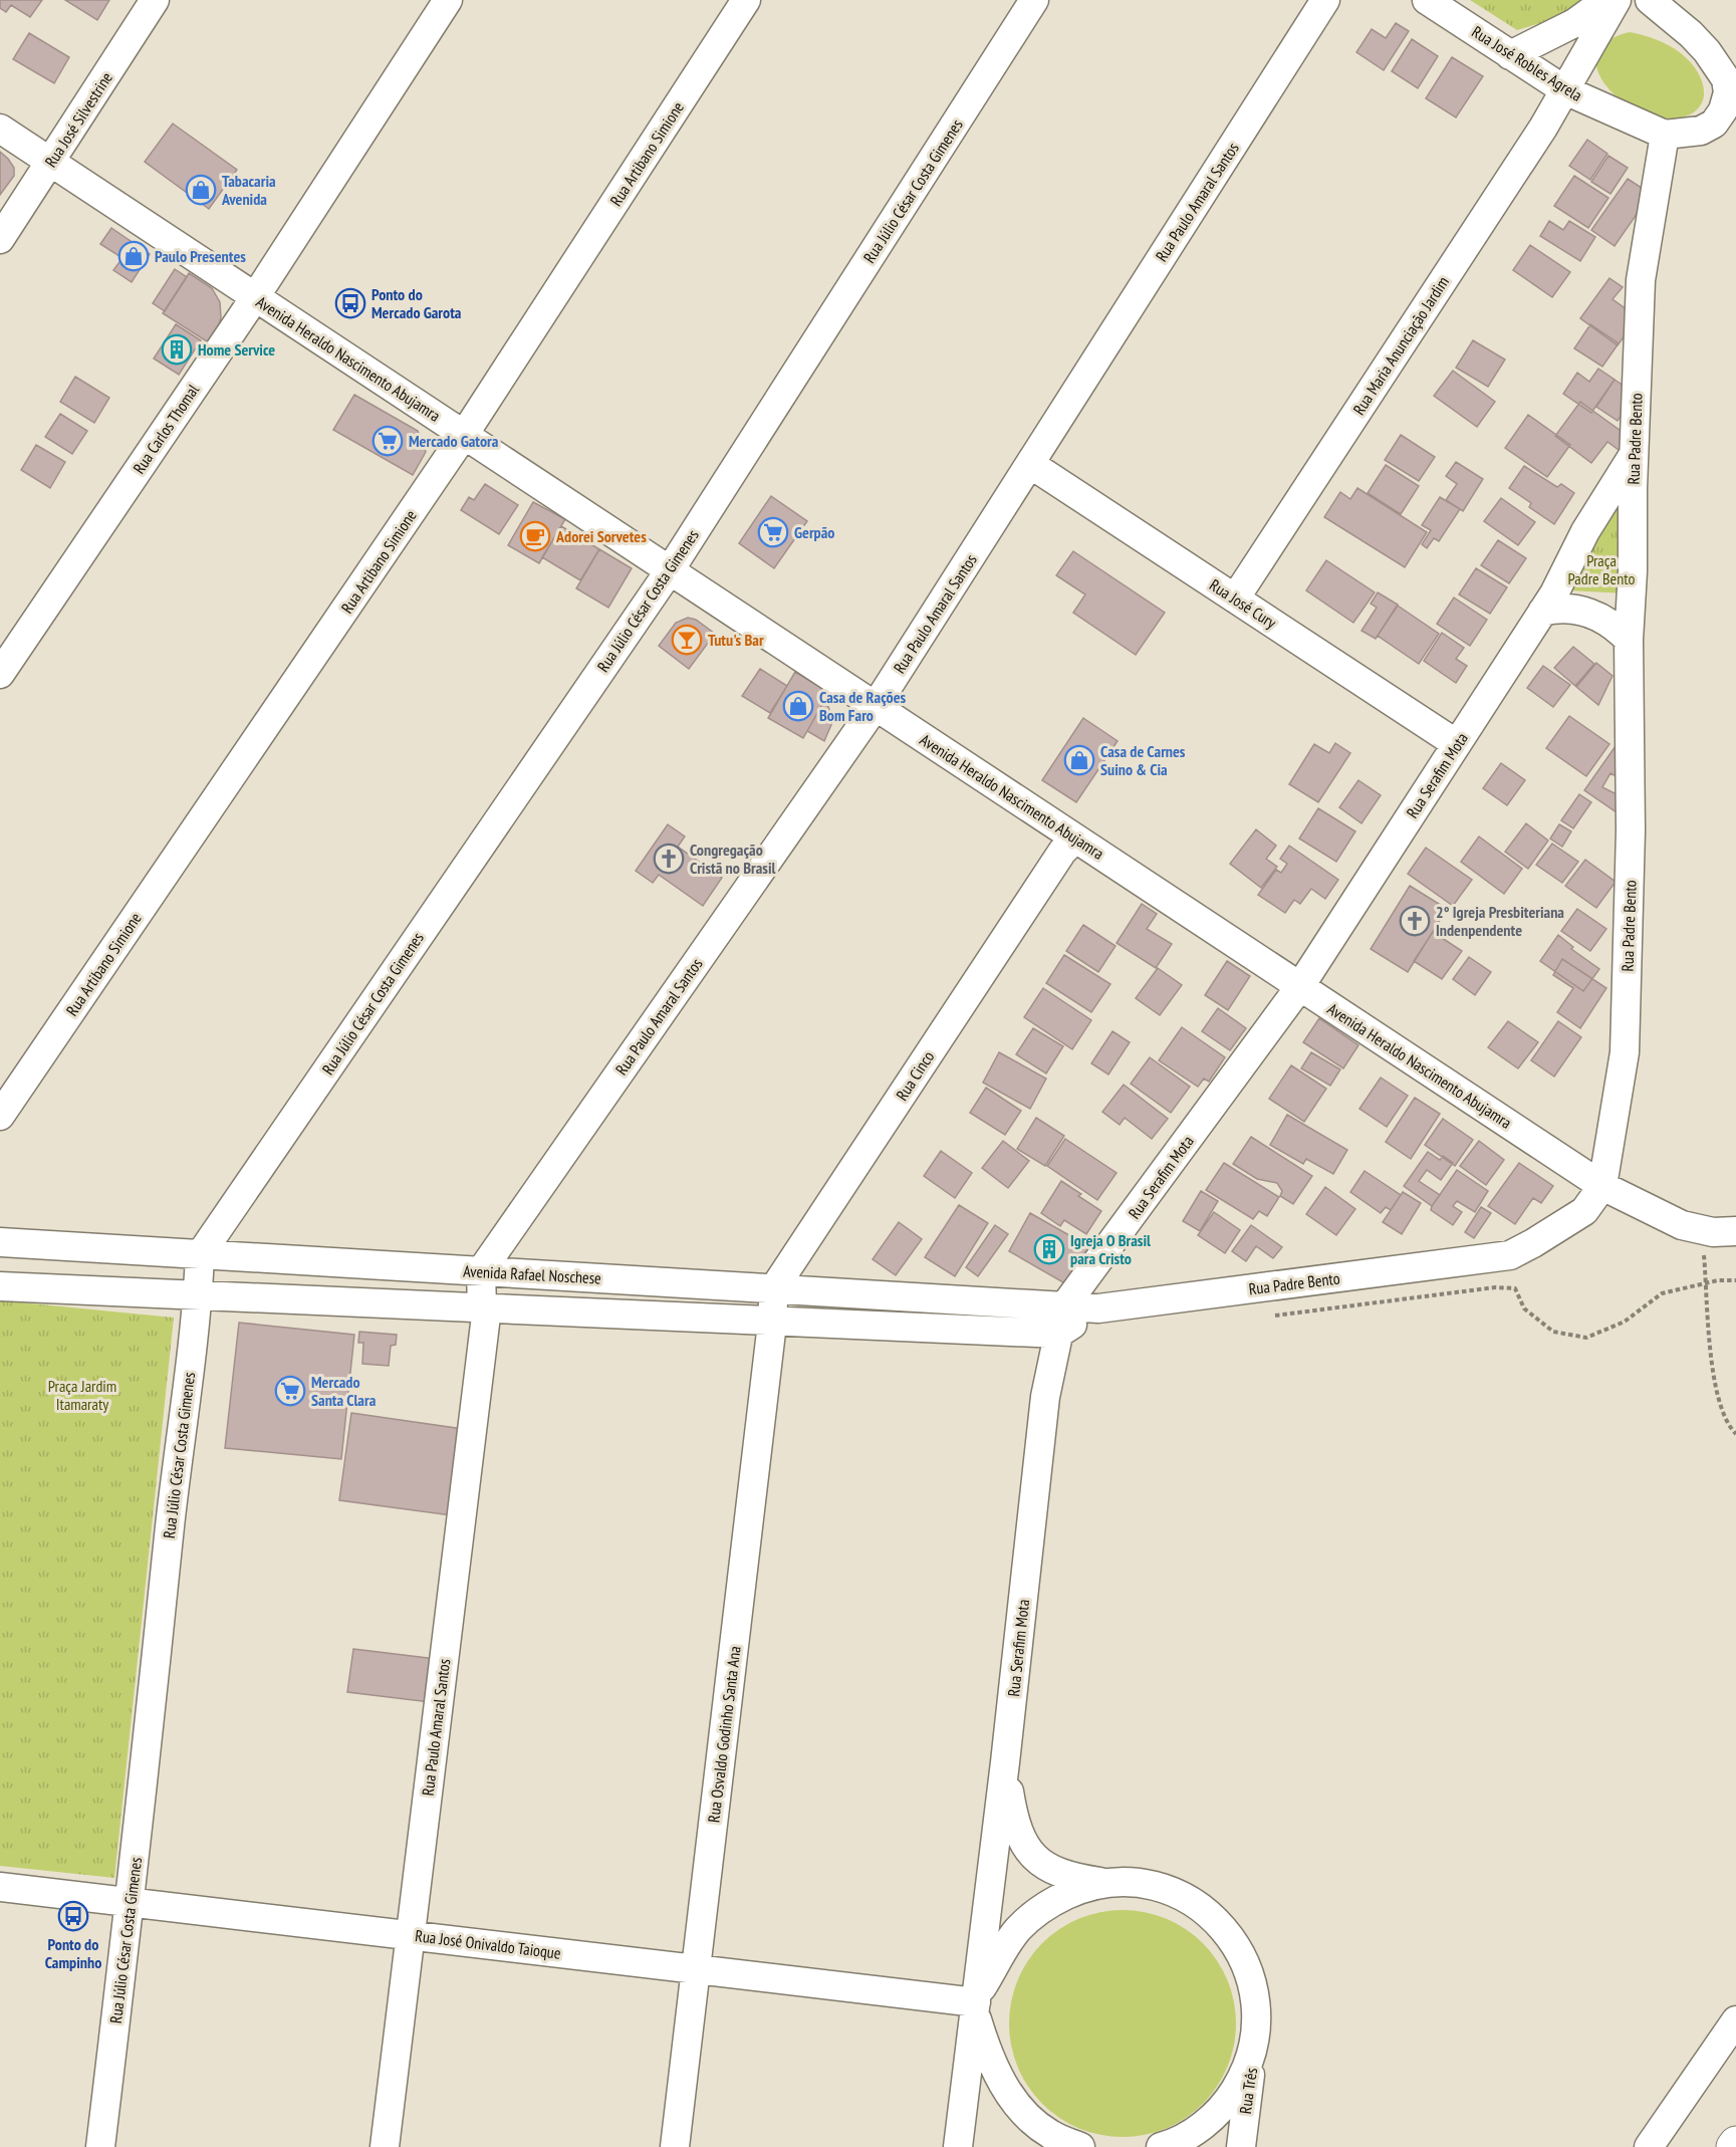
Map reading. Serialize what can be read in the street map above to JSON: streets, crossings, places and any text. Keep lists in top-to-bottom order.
{
  "streets": {
    "street": [
      "Rua José Robles Agrela",
      "Rua José Silvestrine",
      "Rua Artibano Simione",
      "Rua Júlio César Costa Gimenes",
      "Rua Paulo Amaral Santos",
      "Rua Maria Anunciação Jardim",
      "Avenida Heraldo Nascimento Abujamra",
      "Rua Carlos Thomal",
      "Rua Padre Bento",
      "Rua José Cury",
      "Rua Serafim Mota",
      "Rua Cinco",
      "Avenida Rafael Noschese",
      "Rua Osvaldo Godinho Santa Ana",
      "Rua José Onivaldo Taioque",
      "Rua Três"
    ]
  },
  "crossings": [
    ["Rua José Robles Agrela", "Rua Maria Anunciação Jardim"],
    ["Rua José Robles Agrela", "Rua Padre Bento"],
    ["Rua José Silvestrine", "Avenida Heraldo Nascimento Abujamra"],
    ["Rua Artibano Simione", "Avenida Heraldo Nascimento Abujamra"],
    ["Rua Júlio César Costa Gimenes", "Avenida Heraldo Nascimento Abujamra"],
    ["Rua Júlio César Costa Gimenes", "Avenida Rafael Noschese"],
    ["Rua Júlio César Costa Gimenes", "Rua José Onivaldo Taioque"],
    ["Rua Paulo Amaral Santos", "Avenida Heraldo Nascimento Abujamra"],
    ["Rua Paulo Amaral Santos", "Rua José Cury"],
    ["Rua Paulo Amaral Santos", "Avenida Rafael Noschese"],
    ["Rua Paulo Amaral Santos", "Rua José Onivaldo Taioque"],
    ["Rua Maria Anunciação Jardim", "Rua José Cury"],
    ["Avenida Heraldo Nascimento Abujamra", "Rua Carlos Thomal"],
    ["Avenida Heraldo Nascimento Abujamra", "Rua Padre Bento"],
    ["Avenida Heraldo Nascimento Abujamra", "Rua Serafim Mota"],
    ["Avenida Heraldo Nascimento Abujamra", "Rua Cinco"],
    ["Rua Padre Bento", "Rua Serafim Mota"],
    ["Rua Padre Bento", "Avenida Rafael Noschese"],
    ["Rua José Cury", "Rua Serafim Mota"],
    ["Rua Serafim Mota", "Avenida Rafael Noschese"],
    ["Rua Serafim Mota", "Rua José Onivaldo Taioque"],
    ["Rua Cinco", "Avenida Rafael Noschese"],
    ["Rua Cinco", "Rua Osvaldo Godinho Santa Ana"],
    ["Rua Osvaldo Godinho Santa Ana", "Rua José Onivaldo Taioque"]
  ],
  "parks": ["Praça Padre Bento", "Praça Jardim Itamaraty"],
  "places": {
    "shop": [
      "Tabacaria Avenida",
      "Paulo Presentes",
      "Casa de Rações Bom Faro",
      "Casa de Carnes Suino & Cia"
    ],
    "bus stop": ["Ponto do Mercado Garota", "Ponto do Campinho"],
    "building": ["Home Service", "Igreja O Brasil para Cristo"],
    "supermarket": ["Mercado Gatora", "Gerpão", "Mercado Santa Clara"],
    "cafe": ["Adorei Sorvetes"],
    "bar": ["Tutu's Bar"],
    "church": ["Congregação Cristã no Brasil", "2° Igreja Presbiteriana Indenpendente"]
  }
}
